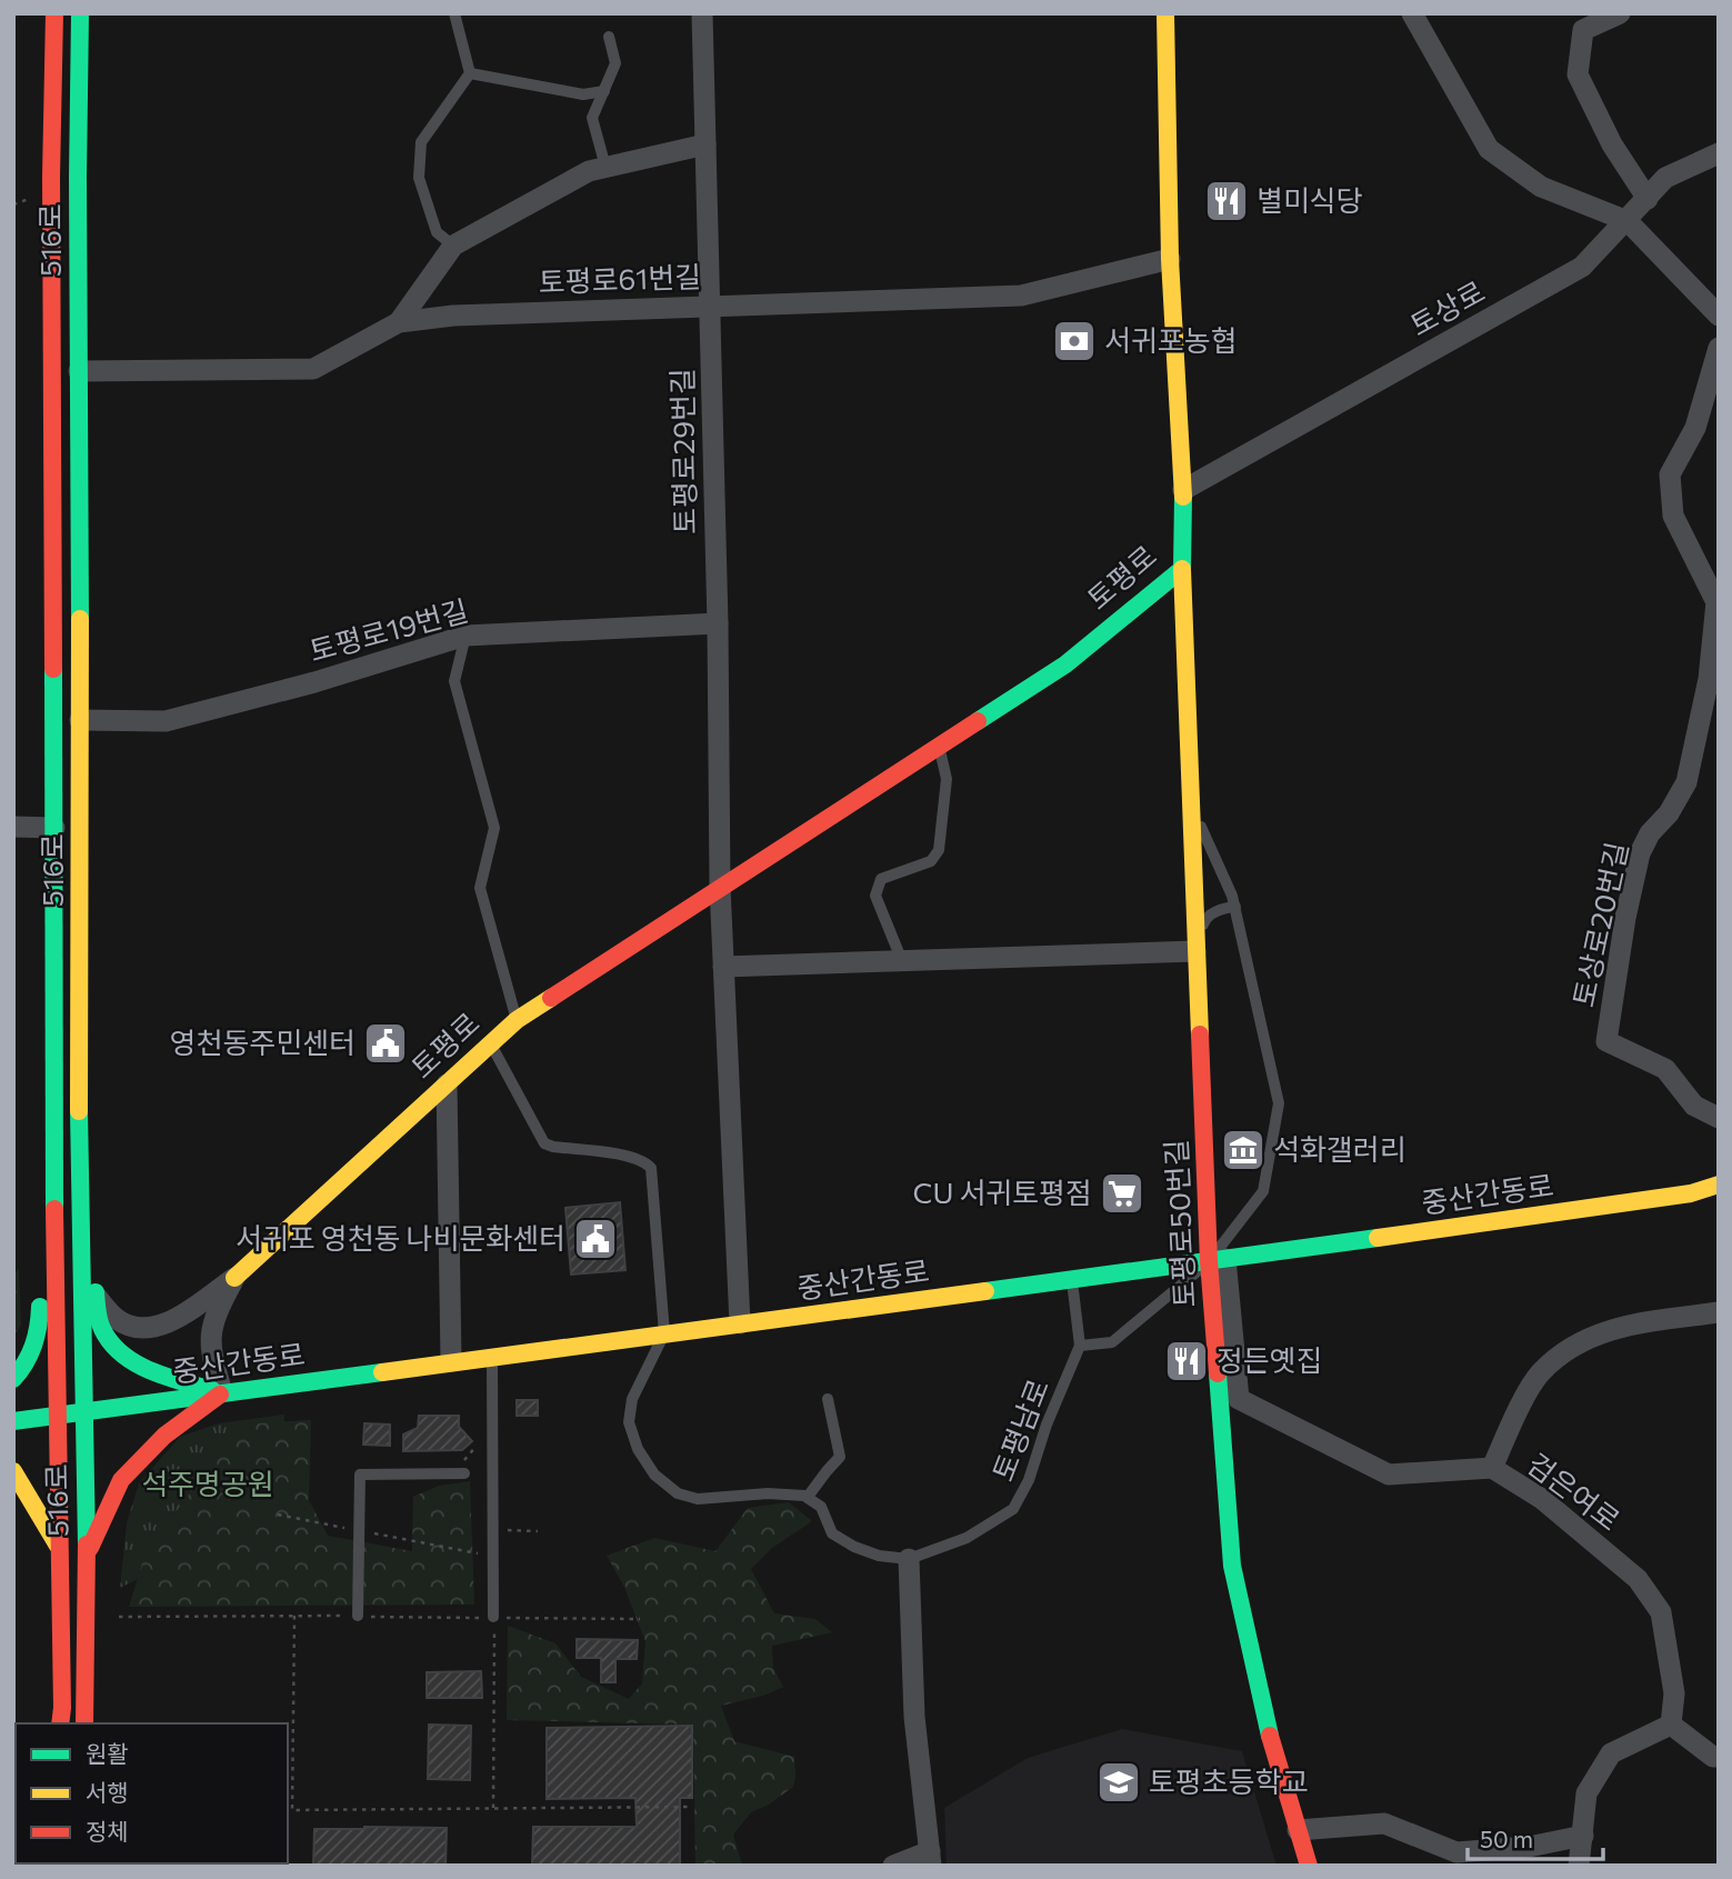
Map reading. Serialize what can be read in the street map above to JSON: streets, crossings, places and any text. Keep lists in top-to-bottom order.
{
  "streets": {
    "main road": [
      "516로",
      "토평로",
      "중산간동로",
      "토평로50번길"
    ],
    "street": [
      "토평로61번길",
      "토상로",
      "토평로29번길",
      "토평로19번길",
      "토상로20번길",
      "검은여로"
    ],
    "lane": ["토평남로"]
  },
  "crossings": [
    ["516로", "토평로61번길"],
    ["516로", "토평로19번길"],
    ["516로", "중산간동로"],
    ["토평로61번길", "토평로29번길"],
    ["토평로61번길", "토평로"],
    ["토상로", "토평로"],
    ["토평로29번길", "토평로"],
    ["토평로29번길", "토평로19번길"],
    ["토평로", "토평로50번길"],
    ["중산간동로", "토평로50번길"],
    ["중산간동로", "토평남로"],
    ["중산간동로", "검은여로"],
    ["토평로50번길", "검은여로"]
  ],
  "parks": ["석주명공원"],
  "places": {
    "restaurant": ["별미식당", "정든옛집"],
    "bank": ["서귀포농협"],
    "public building": ["영천동주민센터", "서귀포 영천동 나비문화센터"],
    "museum": ["석화갤러리"],
    "supermarket": ["CU 서귀토평점"],
    "school or university": ["토평초등학교"]
  },
  "legend": ["원활", "서행", "정체"],
  "scale_bar": "50 m"
}
